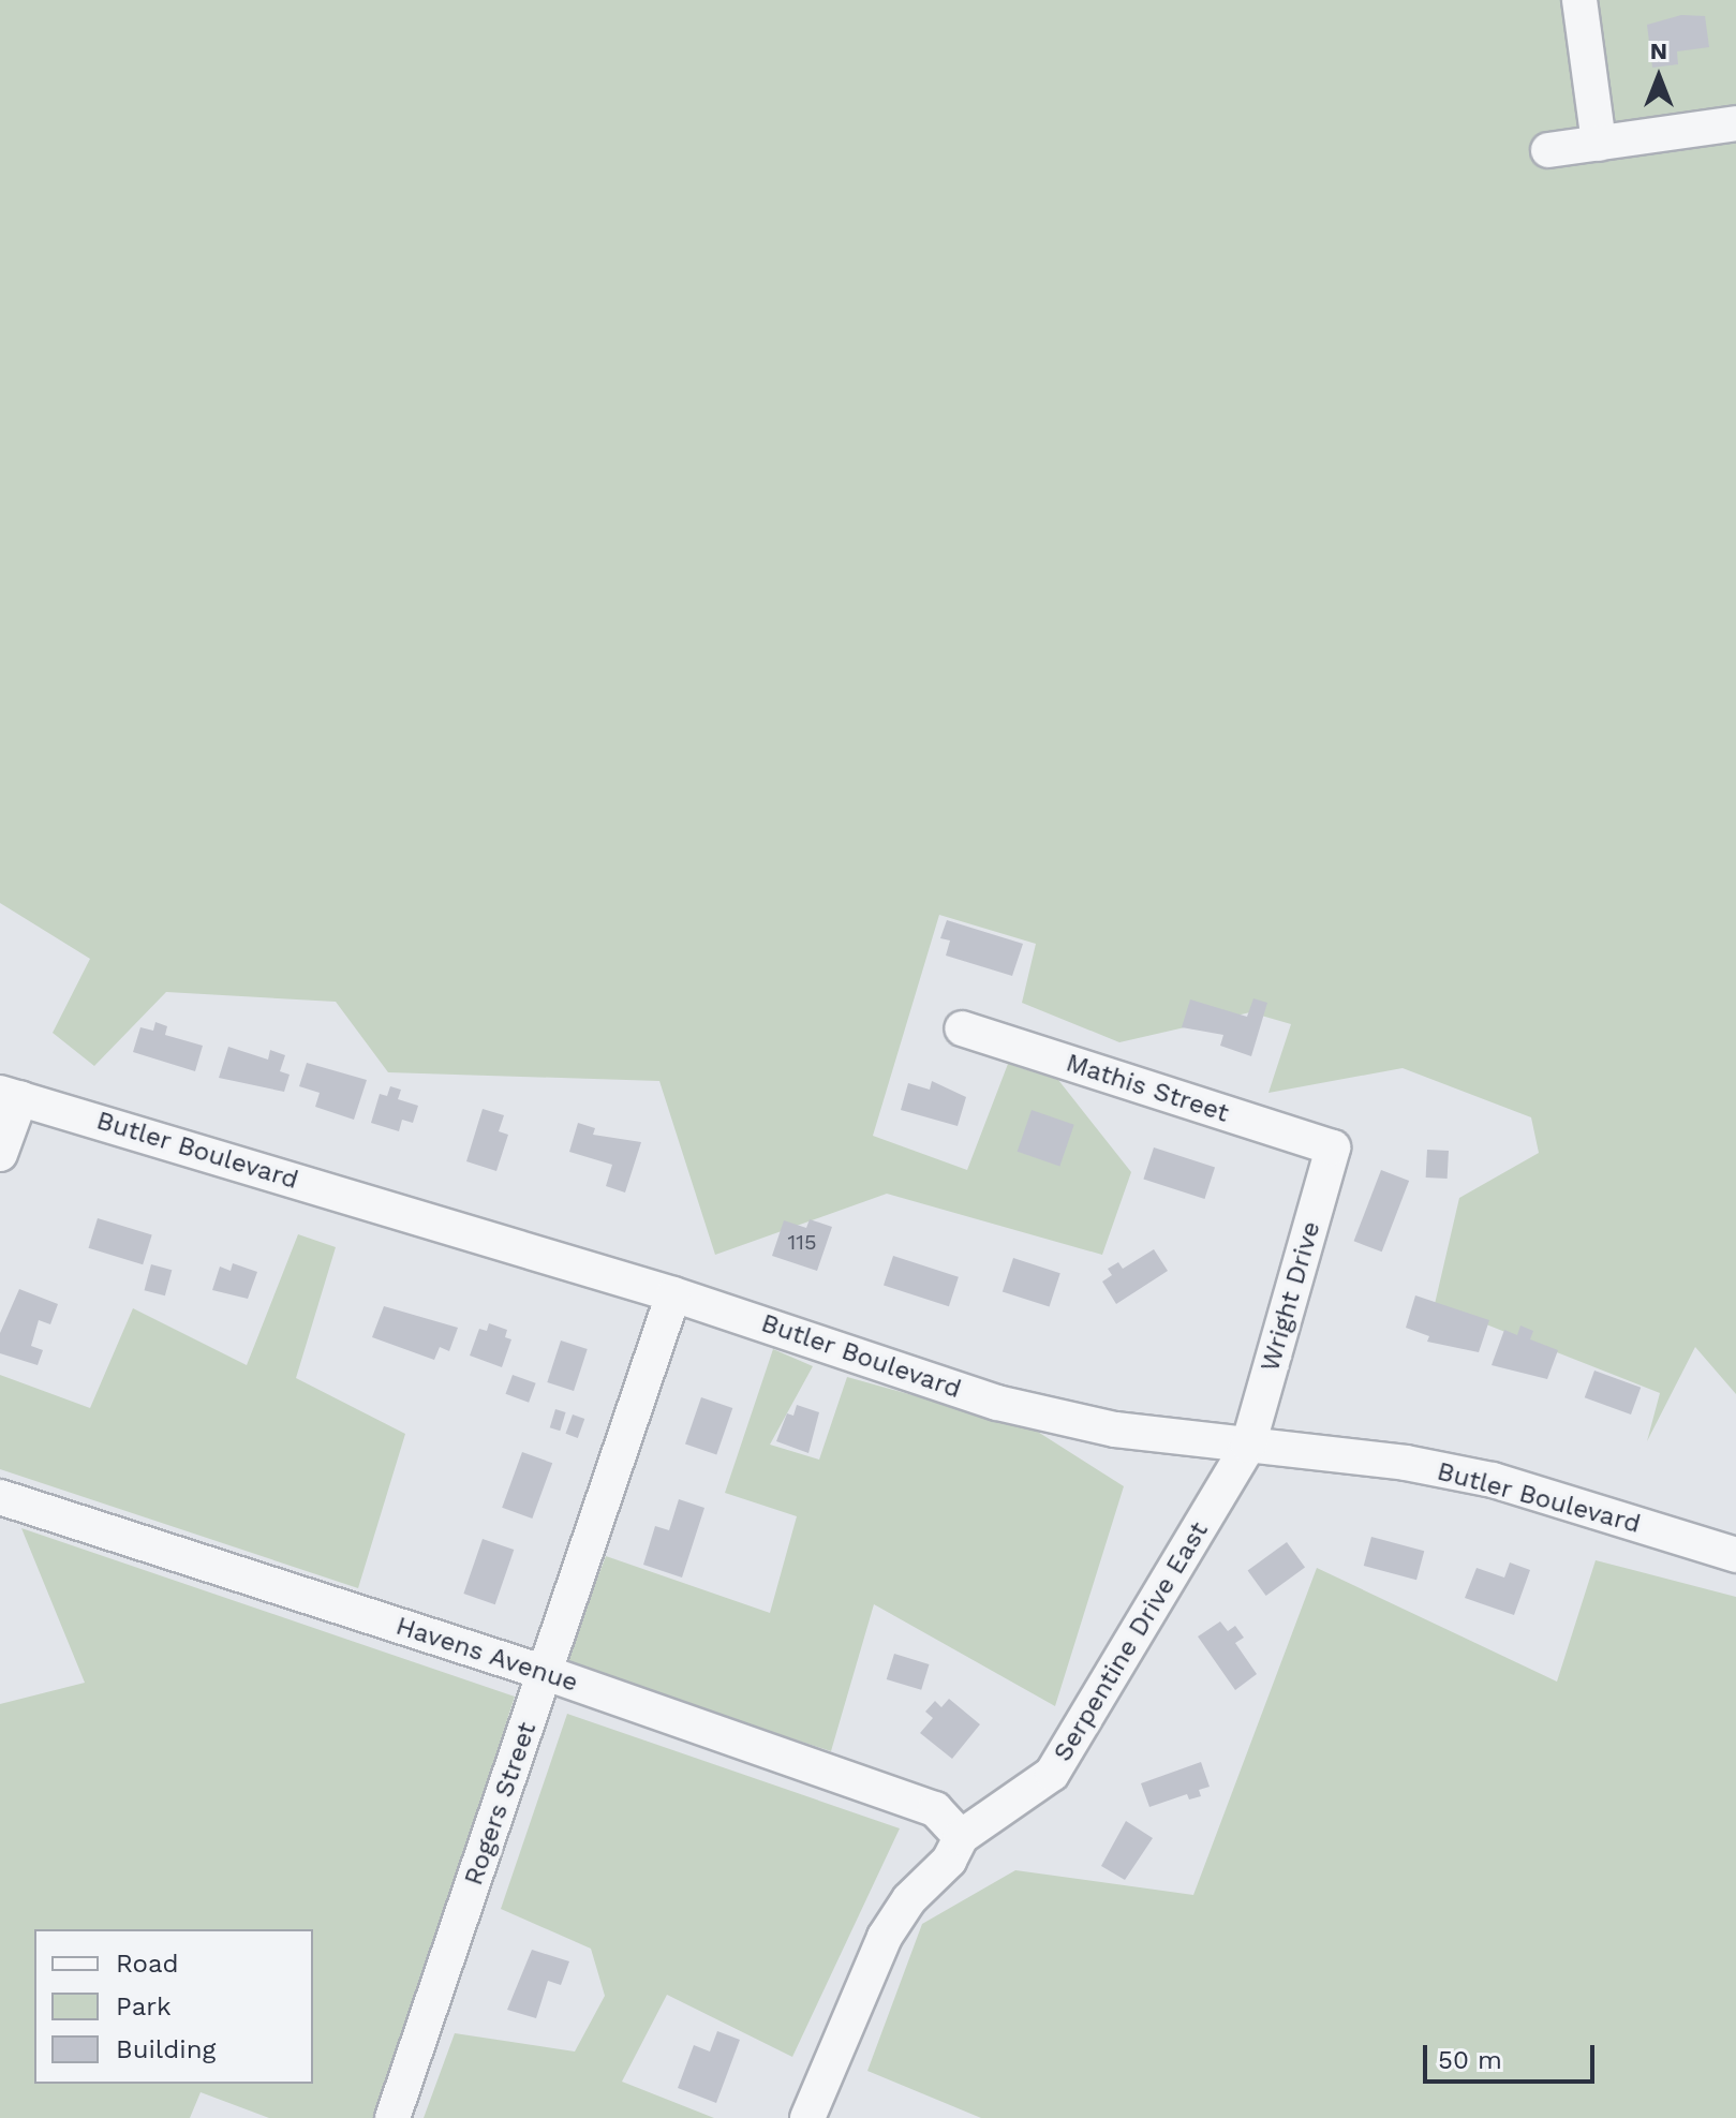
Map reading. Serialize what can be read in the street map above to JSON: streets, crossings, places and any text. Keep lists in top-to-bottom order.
{
  "streets": {
    "street": [
      "Mathis Street",
      "Butler Boulevard",
      "Wright Drive",
      "Serpentine Drive East",
      "Havens Avenue",
      "Rogers Street"
    ]
  },
  "crossings": [
    ["Mathis Street", "Wright Drive"],
    ["Butler Boulevard", "Wright Drive"],
    ["Butler Boulevard", "Serpentine Drive East"],
    ["Butler Boulevard", "Rogers Street"],
    ["Wright Drive", "Serpentine Drive East"],
    ["Serpentine Drive East", "Havens Avenue"],
    ["Havens Avenue", "Rogers Street"]
  ],
  "house_numbers": ["115"],
  "legend": ["Road", "Park", "Building"],
  "scale_bar": "50 m",
  "north": "top"
}
